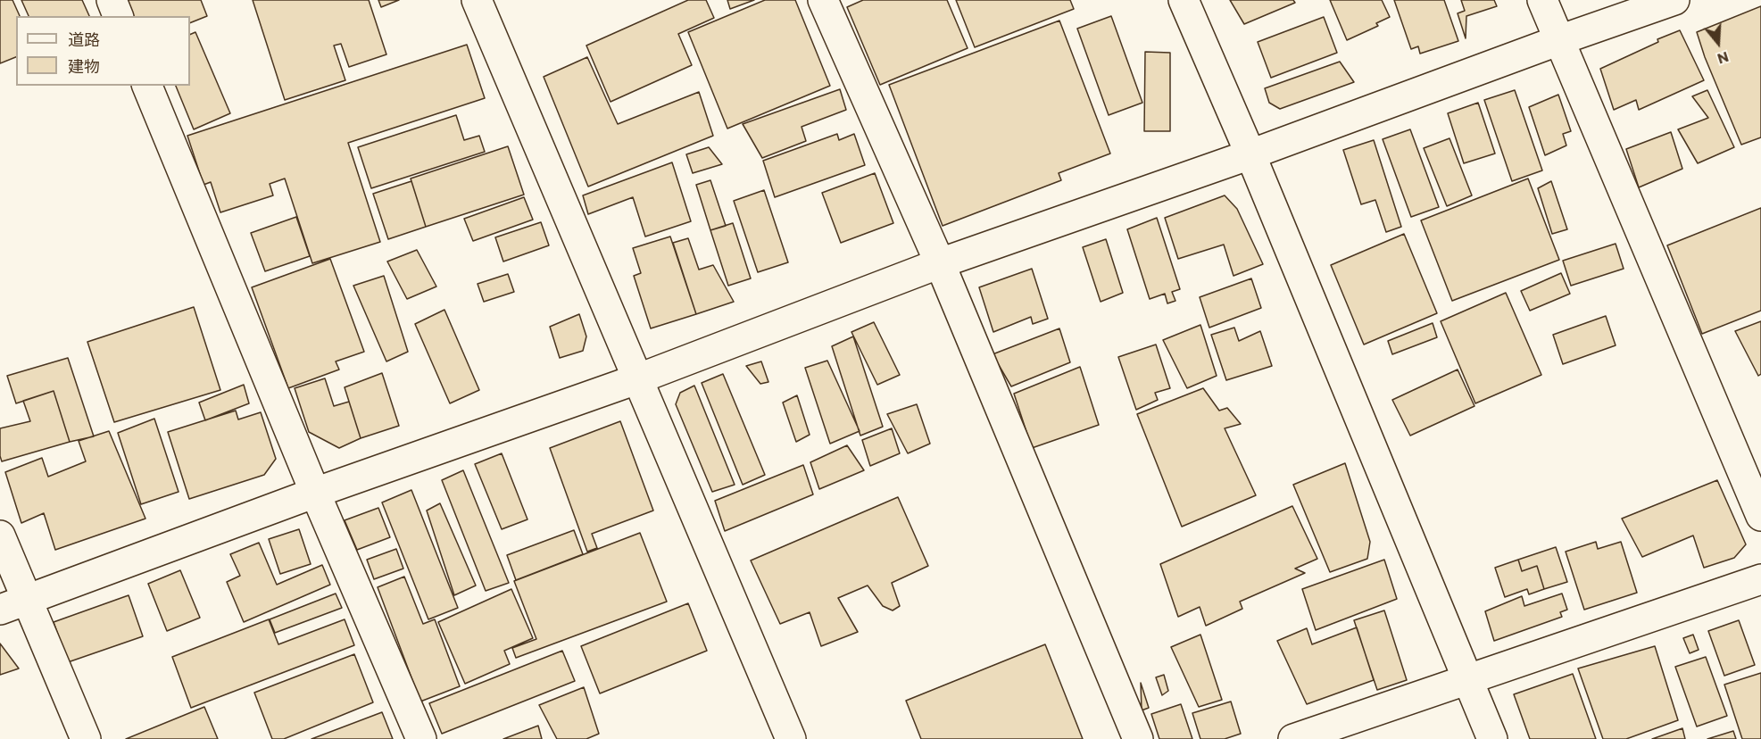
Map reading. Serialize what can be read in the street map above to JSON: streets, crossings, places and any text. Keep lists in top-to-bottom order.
{
  "legend": ["道路", "建物"],
  "north": "bottom"
}
